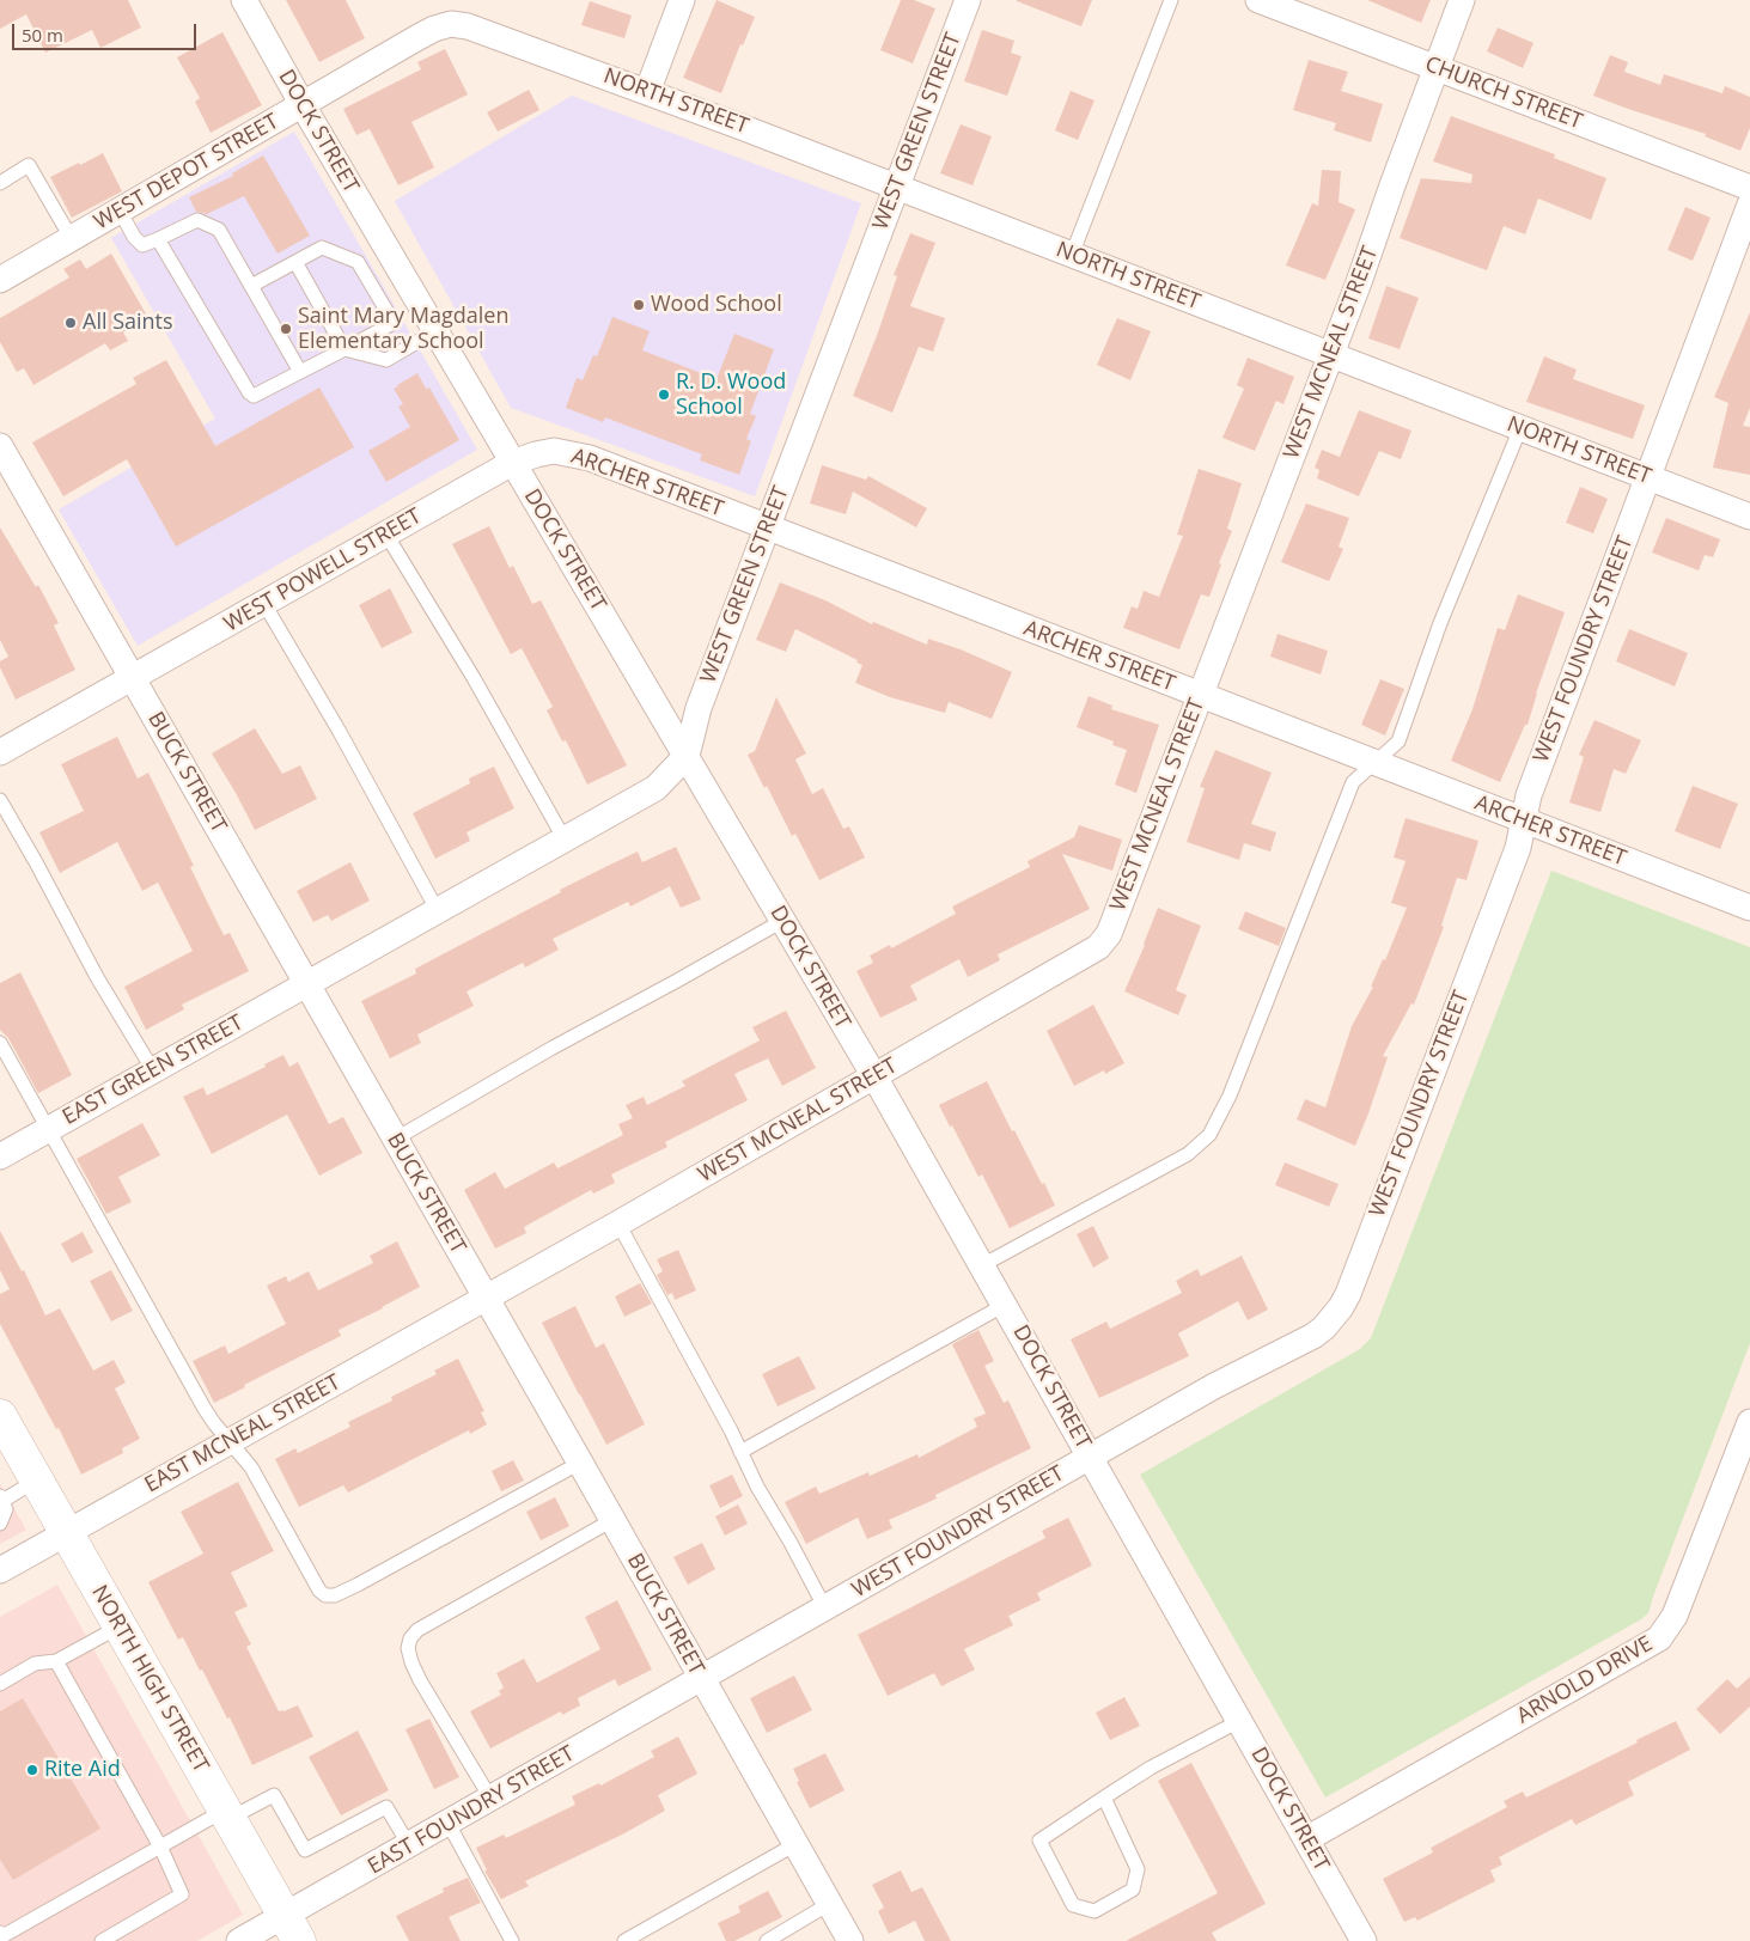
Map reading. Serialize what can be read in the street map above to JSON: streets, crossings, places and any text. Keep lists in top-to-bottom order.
{
  "streets": {
    "street": [
      "CHURCH STREET",
      "NORTH STREET",
      "DOCK STREET",
      "WEST GREEN STREET",
      "WEST DEPOT STREET",
      "WEST MCNEAL STREET",
      "ARCHER STREET",
      "WEST POWELL STREET",
      "WEST FOUNDRY STREET",
      "BUCK STREET",
      "EAST GREEN STREET",
      "EAST MCNEAL STREET",
      "NORTH HIGH STREET",
      "ARNOLD DRIVE",
      "EAST FOUNDRY STREET"
    ]
  },
  "crossings": [
    ["CHURCH STREET", "WEST MCNEAL STREET"],
    ["NORTH STREET", "WEST GREEN STREET"],
    ["NORTH STREET", "WEST DEPOT STREET"],
    ["NORTH STREET", "WEST MCNEAL STREET"],
    ["NORTH STREET", "WEST FOUNDRY STREET"],
    ["DOCK STREET", "WEST GREEN STREET"],
    ["DOCK STREET", "WEST DEPOT STREET"],
    ["DOCK STREET", "WEST MCNEAL STREET"],
    ["DOCK STREET", "ARCHER STREET"],
    ["DOCK STREET", "WEST POWELL STREET"],
    ["DOCK STREET", "WEST FOUNDRY STREET"],
    ["DOCK STREET", "ARNOLD DRIVE"],
    ["WEST GREEN STREET", "ARCHER STREET"],
    ["WEST GREEN STREET", "BUCK STREET"],
    ["WEST GREEN STREET", "EAST GREEN STREET"],
    ["WEST MCNEAL STREET", "ARCHER STREET"],
    ["WEST MCNEAL STREET", "BUCK STREET"],
    ["WEST MCNEAL STREET", "EAST MCNEAL STREET"],
    ["ARCHER STREET", "WEST POWELL STREET"],
    ["ARCHER STREET", "WEST FOUNDRY STREET"],
    ["WEST POWELL STREET", "BUCK STREET"],
    ["WEST FOUNDRY STREET", "BUCK STREET"],
    ["WEST FOUNDRY STREET", "EAST FOUNDRY STREET"],
    ["BUCK STREET", "EAST GREEN STREET"],
    ["BUCK STREET", "EAST MCNEAL STREET"],
    ["BUCK STREET", "EAST FOUNDRY STREET"],
    ["EAST MCNEAL STREET", "NORTH HIGH STREET"],
    ["NORTH HIGH STREET", "EAST FOUNDRY STREET"]
  ],
  "places": [
    "Wood School",
    "All Saints",
    "Saint Mary Magdalen Elementary School",
    "R. D. Wood School",
    "Rite Aid"
  ],
  "scale_bar": "50 m"
}
